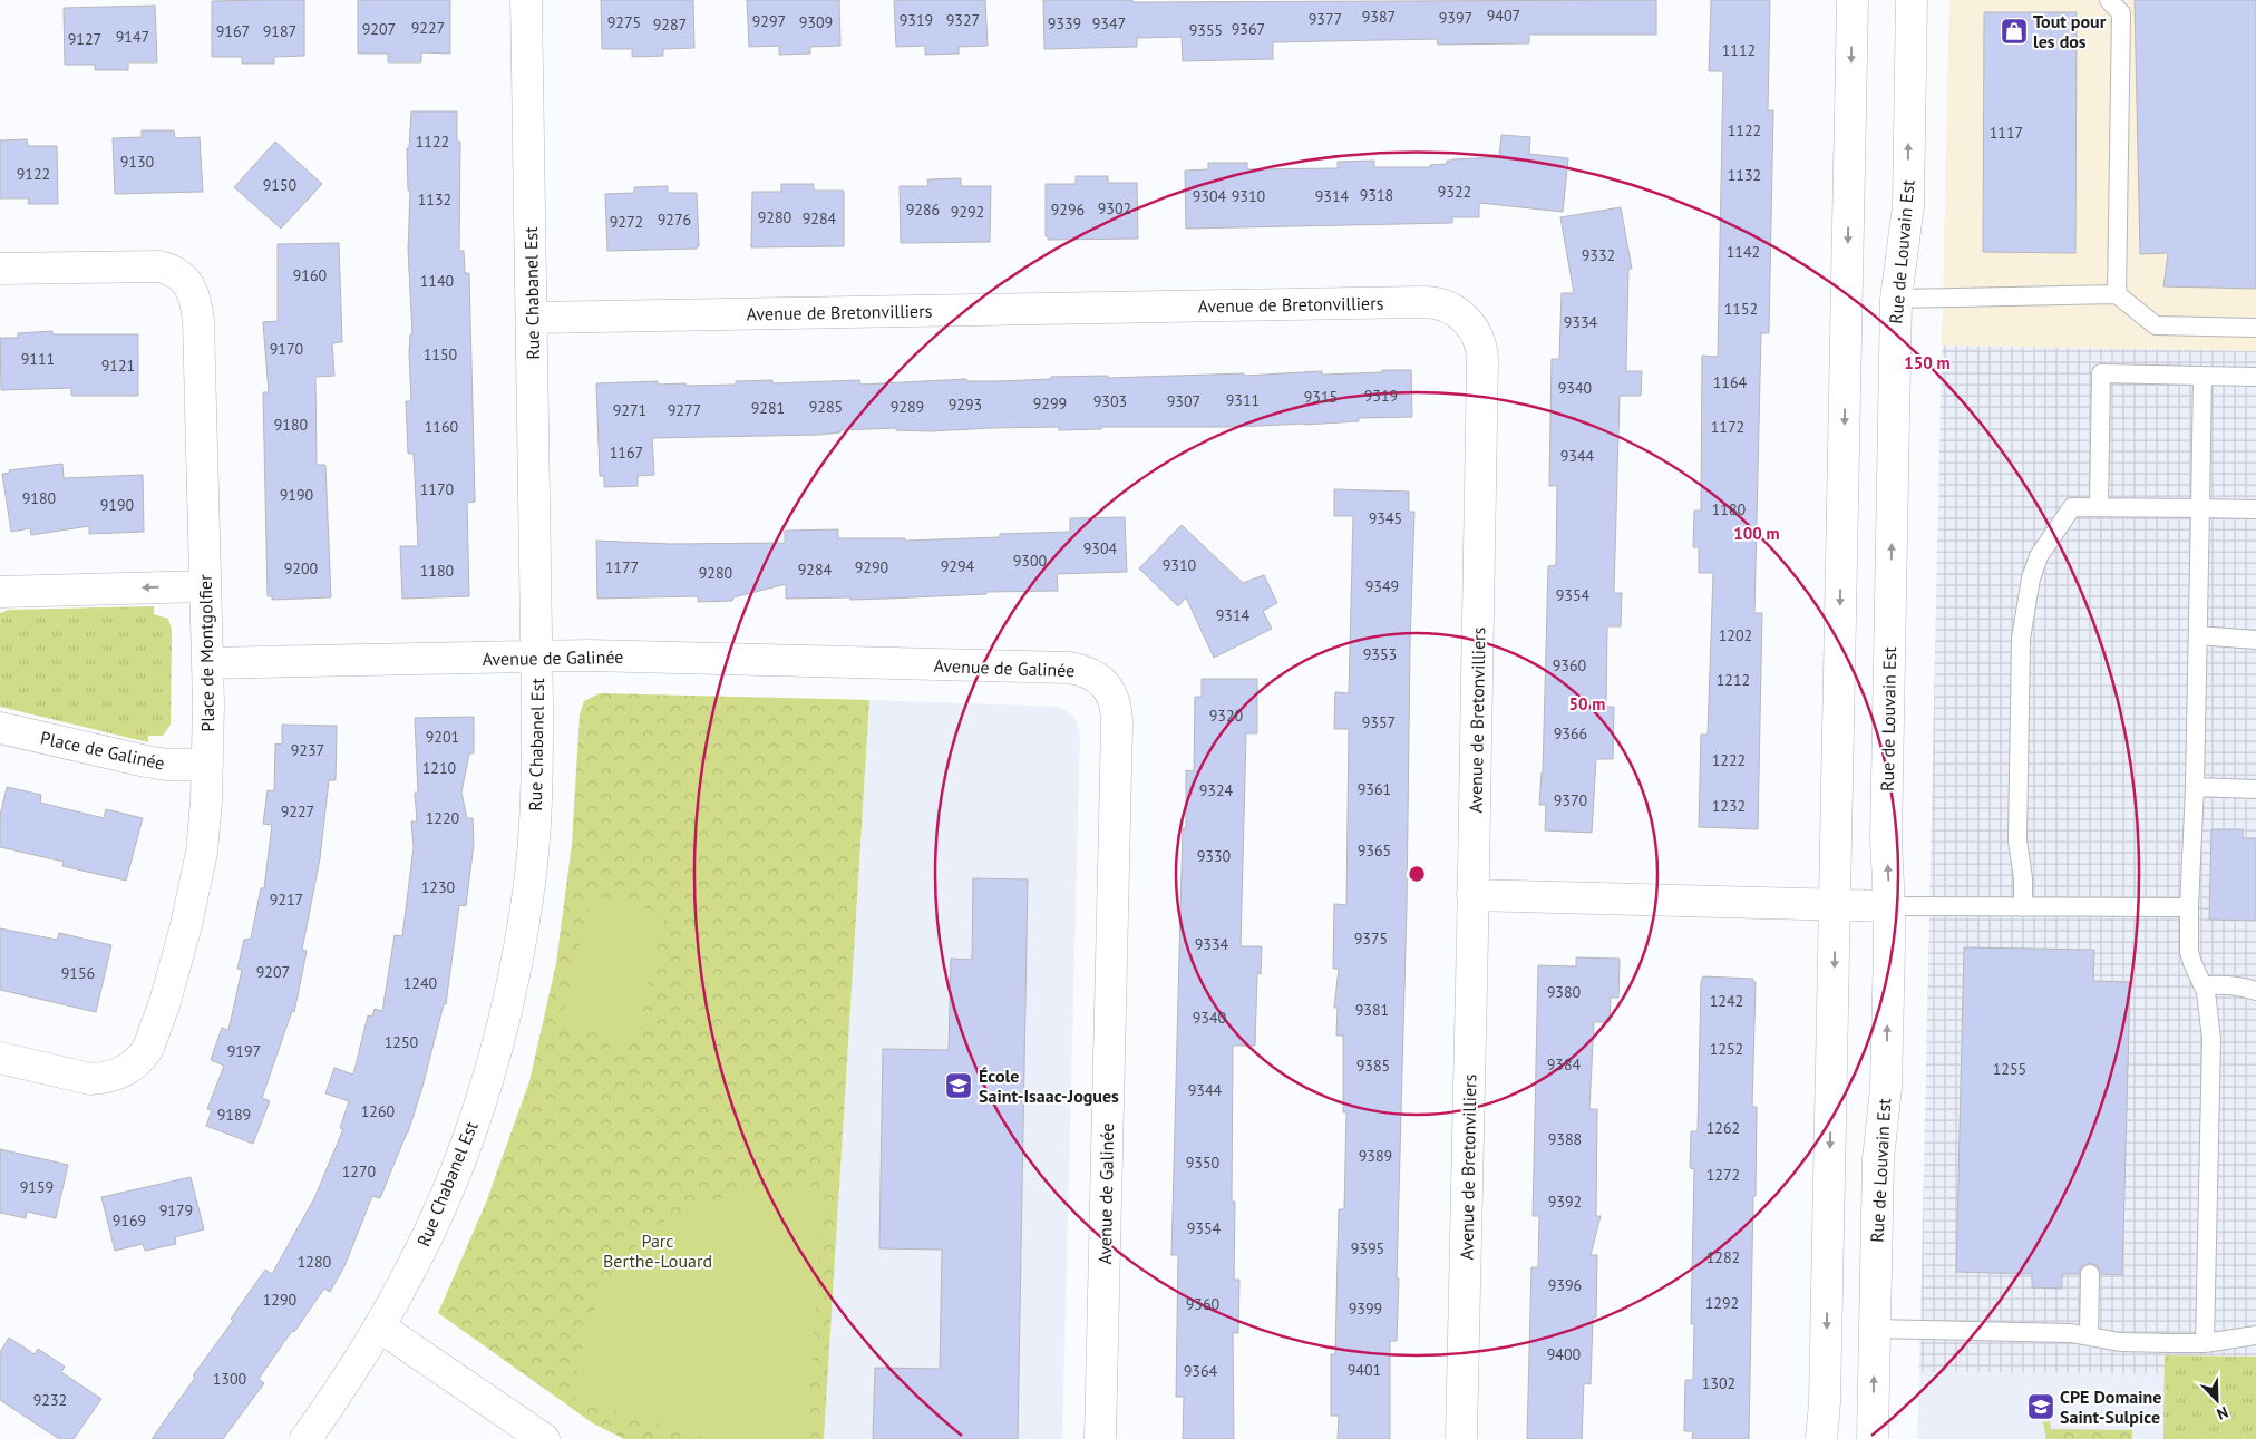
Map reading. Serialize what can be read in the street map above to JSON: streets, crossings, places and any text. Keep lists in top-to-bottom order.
{
  "streets": {
    "street": [
      "Rue de Louvain Est",
      "Rue Chabanel Est",
      "Avenue de Bretonvilliers",
      "Place de Montgolfier",
      "Avenue de Galinée",
      "Place de Galinée"
    ]
  },
  "crossings": [
    ["Rue Chabanel Est", "Avenue de Bretonvilliers"],
    ["Rue Chabanel Est", "Avenue de Galinée"],
    ["Place de Montgolfier", "Avenue de Galinée"],
    ["Place de Montgolfier", "Place de Galinée"]
  ],
  "parks": ["Parc Berthe-Louard"],
  "places": {
    "shop": ["Tout pour les dos"],
    "school or university": ["École Saint-Isaac-Jogues", "CPE Domaine Saint-Sulpice"]
  },
  "house_numbers": [
    "9407",
    "9387",
    "9397",
    "9377",
    "9319",
    "9327",
    "9297",
    "9275",
    "9309",
    "9339",
    "9347",
    "9287",
    "9227",
    "9207",
    "9367",
    "9355",
    "9167",
    "9187",
    "9147",
    "9127",
    "1112",
    "1122",
    "1117",
    "1122",
    "9130",
    "9122",
    "1132",
    "9150",
    "9322",
    "9318",
    "9304",
    "9310",
    "9314",
    "1132",
    "9302",
    "9286",
    "9296",
    "9292",
    "9280",
    "9284",
    "9276",
    "9272",
    "1142",
    "9332",
    "9160",
    "1140",
    "1152",
    "9334",
    "9170",
    "1150",
    "9111",
    "9121",
    "1164",
    "9340",
    "9319",
    "9315",
    "9311",
    "9303",
    "9307",
    "9299",
    "9293",
    "9285",
    "9289",
    "9281",
    "9271",
    "9277",
    "9180",
    "1160",
    "1172",
    "1167",
    "9344",
    "1170",
    "9190",
    "9180",
    "9190",
    "1180",
    "9345",
    "9304",
    "9300",
    "9310",
    "9294",
    "1177",
    "9290",
    "9200",
    "9284",
    "1180",
    "9280",
    "9349",
    "9354",
    "9314",
    "1202",
    "9353",
    "9360",
    "1212",
    "9320",
    "9357",
    "9366",
    "9201",
    "9237",
    "1222",
    "1210",
    "9361",
    "9324",
    "9370",
    "1232",
    "9227",
    "1220",
    "9365",
    "9330",
    "1230",
    "9217",
    "9375",
    "9334",
    "9207",
    "9156",
    "1240",
    "9380",
    "1242",
    "9381",
    "9340",
    "1250",
    "1252",
    "9197",
    "9384",
    "9385",
    "1255",
    "9344",
    "1260",
    "9189",
    "1262",
    "9388",
    "9389",
    "9350",
    "1270",
    "1272",
    "9159",
    "9392",
    "9179",
    "9169",
    "9354",
    "9395",
    "1282",
    "1280",
    "9396",
    "1290",
    "1292",
    "9360",
    "9399",
    "9400",
    "9401",
    "9364",
    "1300",
    "1302",
    "9232"
  ],
  "north": "bottom right",
  "rings": ["150 m", "100 m", "50 m"]
}
